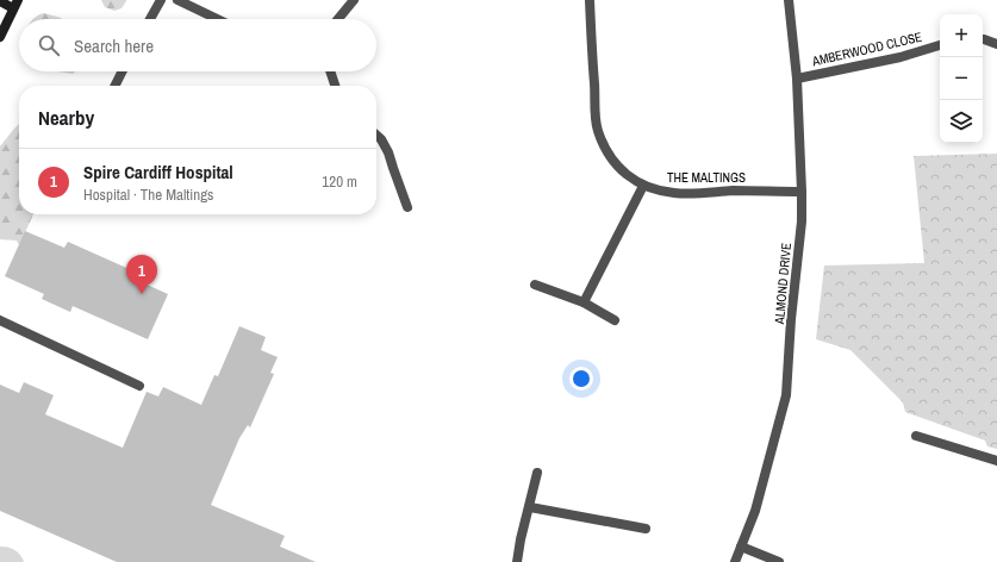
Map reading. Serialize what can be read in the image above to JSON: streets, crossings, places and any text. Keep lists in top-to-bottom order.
{
  "streets": {
    "street": ["AMBERWOOD CLOSE", "THE MALTINGS", "ALMOND DRIVE"]
  },
  "crossings": [
    ["AMBERWOOD CLOSE", "ALMOND DRIVE"],
    ["THE MALTINGS", "ALMOND DRIVE"]
  ],
  "page": {
    "map_buttons": ["+", "−"],
    "search": "Search here",
    "heading": "Nearby",
    "list": [
      {
        "mark": "1",
        "name": "Spire Cardiff Hospital",
        "note": "Hospital · The Maltings",
        "value": "120 m"
      }
    ],
    "pins": "1"
  }
}
